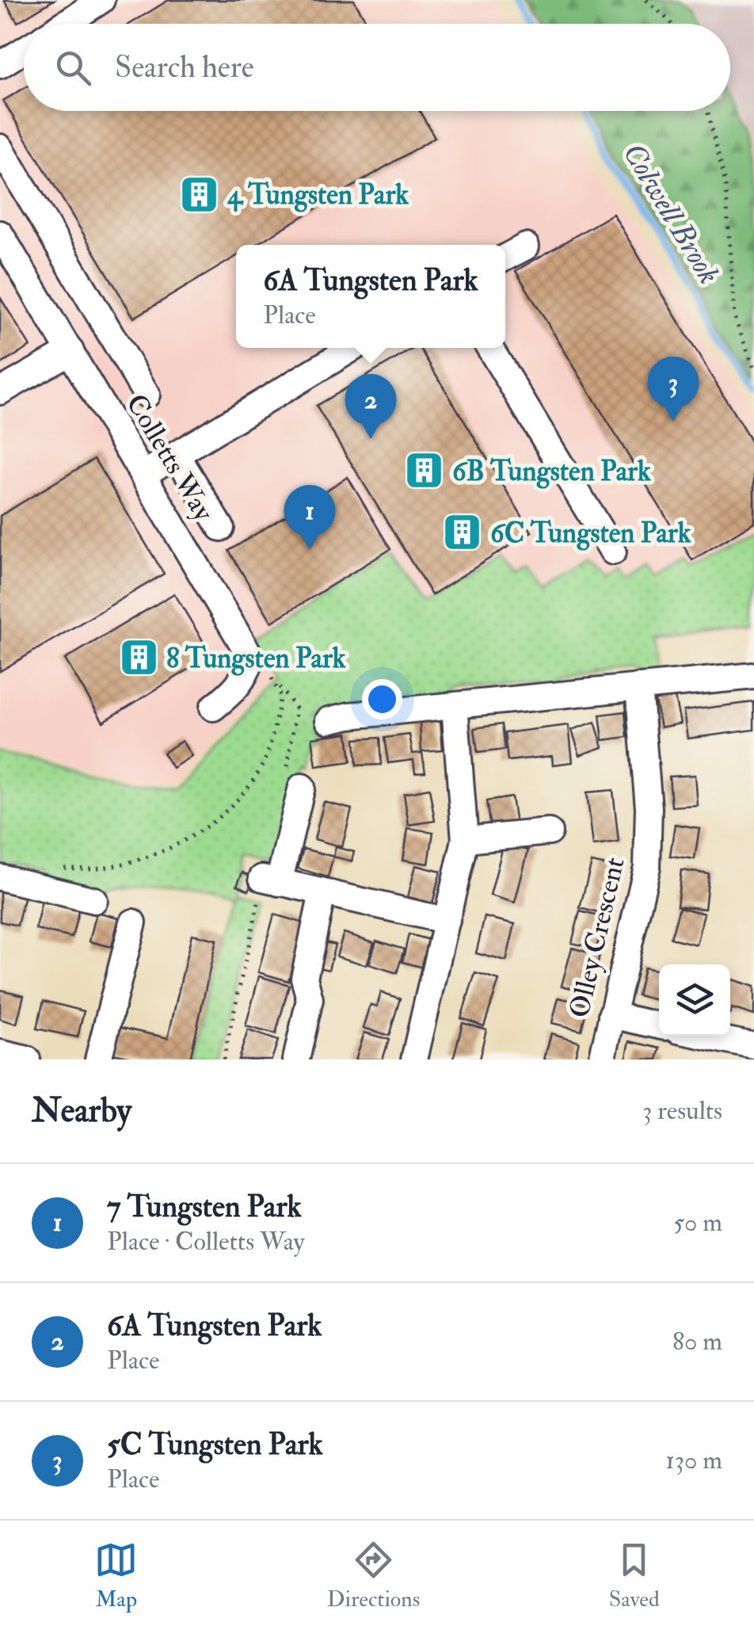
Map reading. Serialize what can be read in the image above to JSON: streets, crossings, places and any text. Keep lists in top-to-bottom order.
{
  "streets": {
    "street": ["Colletts Way", "Olley Crescent"]
  },
  "water": ["Colwell Brook"],
  "places": {
    "building": [
      "4 Tungsten Park",
      "6B Tungsten Park",
      "6C Tungsten Park",
      "8 Tungsten Park"
    ]
  },
  "page": {
    "search": "Search here",
    "popup": ["6A Tungsten Park", "Place"],
    "pins": ["3", "2", "1"],
    "heading": ["Nearby", "3 results"],
    "list": [
      {
        "mark": "1",
        "name": "7 Tungsten Park",
        "note": "Place · Colletts Way",
        "value": "50 m"
      },
      {
        "mark": "2",
        "name": "6A Tungsten Park",
        "note": "Place",
        "value": "80 m"
      },
      {
        "mark": "3",
        "name": "5C Tungsten Park",
        "note": "Place",
        "value": "130 m"
      }
    ],
    "nav": ["Map", "Directions", "Saved"]
  }
}
